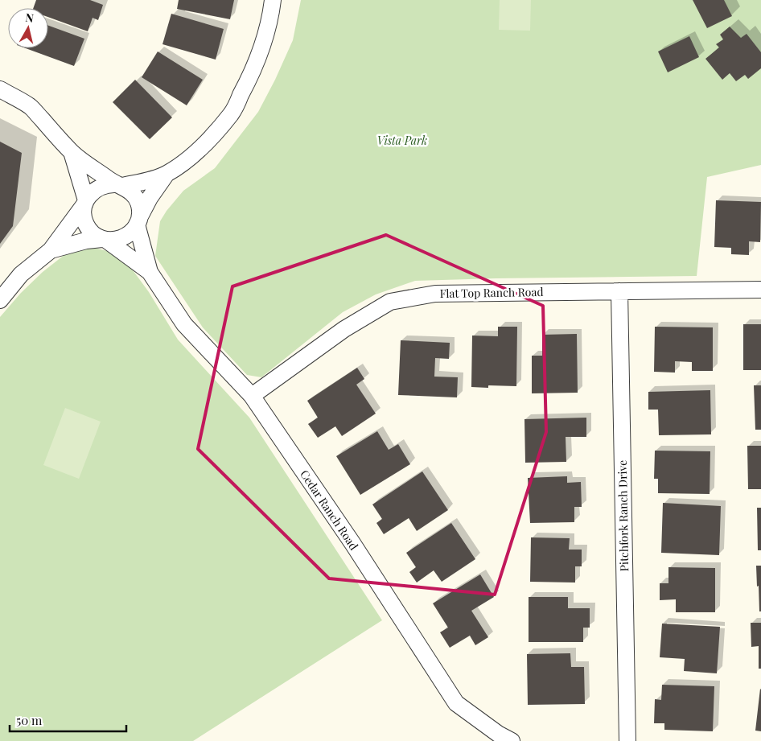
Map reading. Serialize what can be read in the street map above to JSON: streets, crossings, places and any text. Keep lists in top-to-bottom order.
{
  "streets": {
    "street": ["Flat Top Ranch Road", "Cedar Ranch Road", "Pitchfork Ranch Drive"]
  },
  "crossings": [
    ["Flat Top Ranch Road", "Cedar Ranch Road"],
    ["Flat Top Ranch Road", "Pitchfork Ranch Drive"]
  ],
  "parks": ["Vista Park"],
  "scale_bar": "50 m",
  "north": "top"
}
